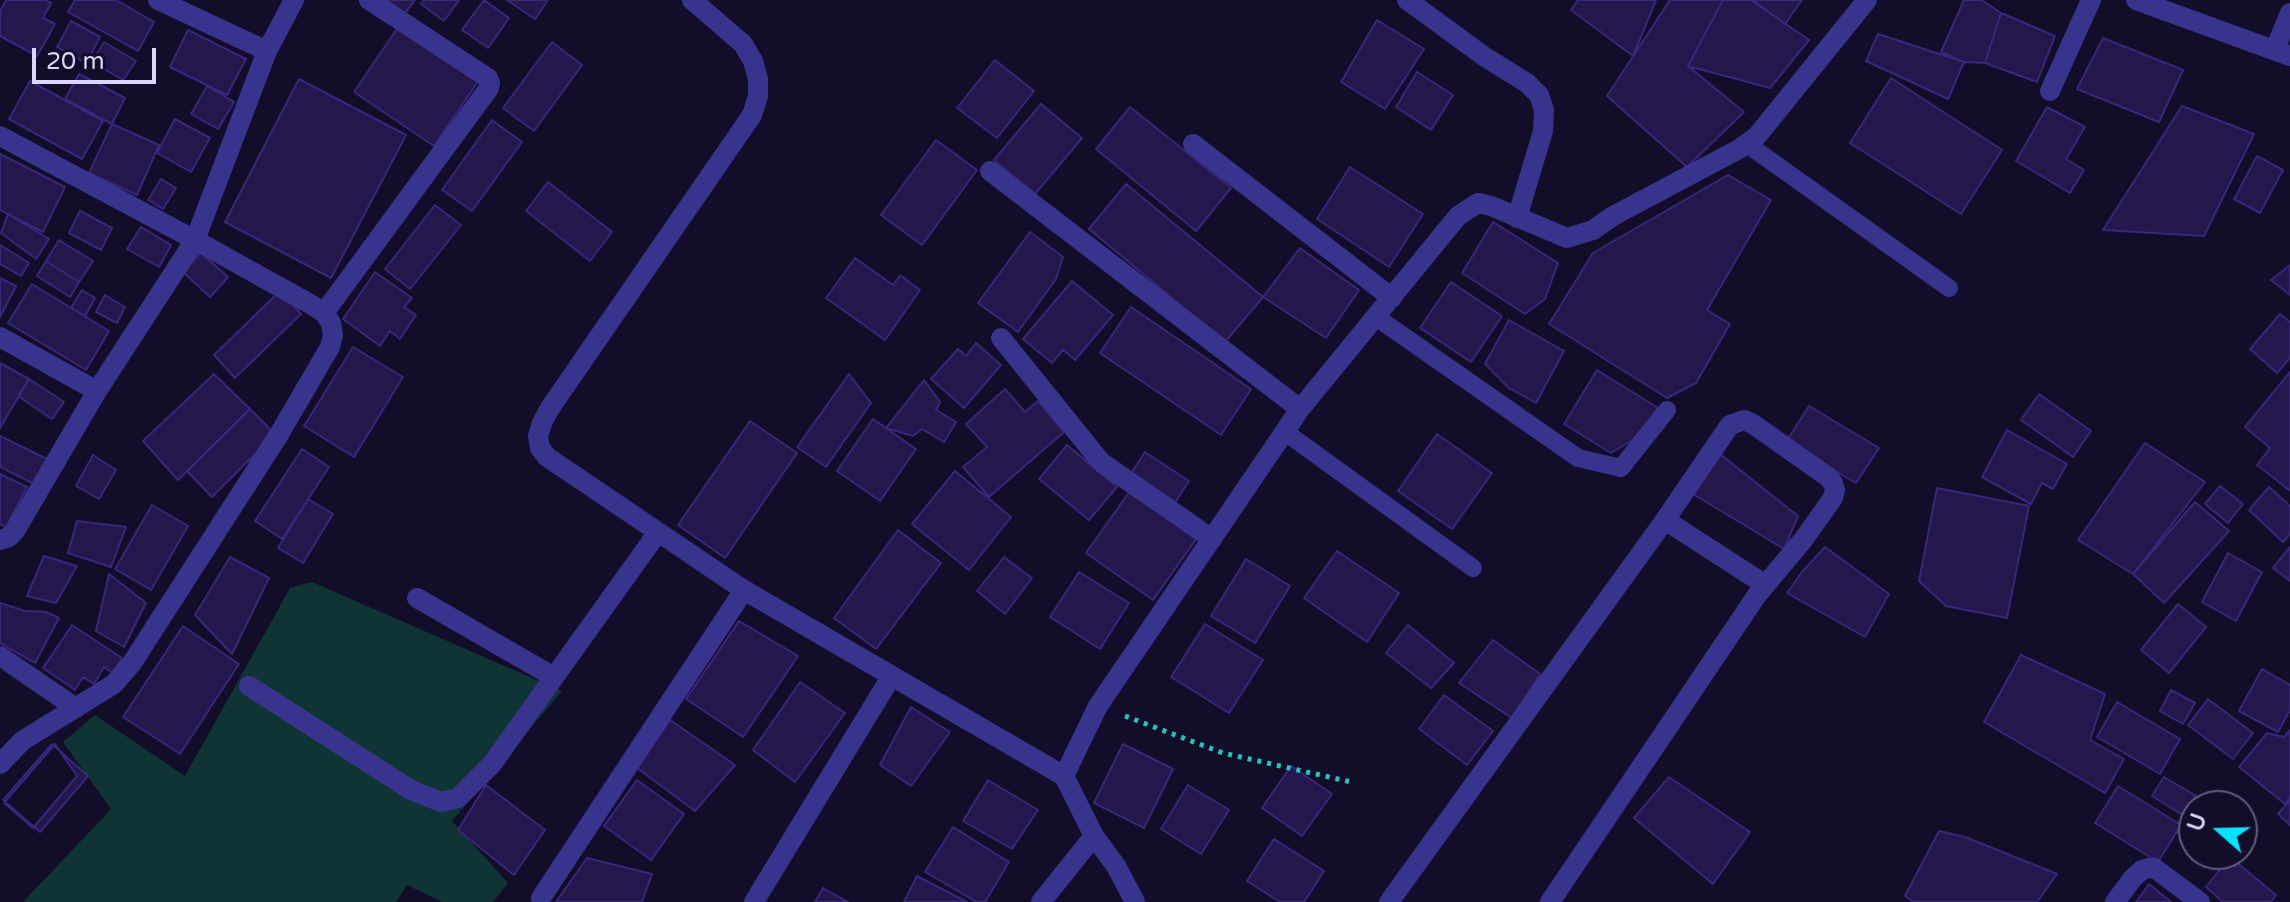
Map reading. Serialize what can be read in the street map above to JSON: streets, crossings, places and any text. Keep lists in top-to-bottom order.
{
  "scale_bar": "20 m",
  "north": "left"
}
